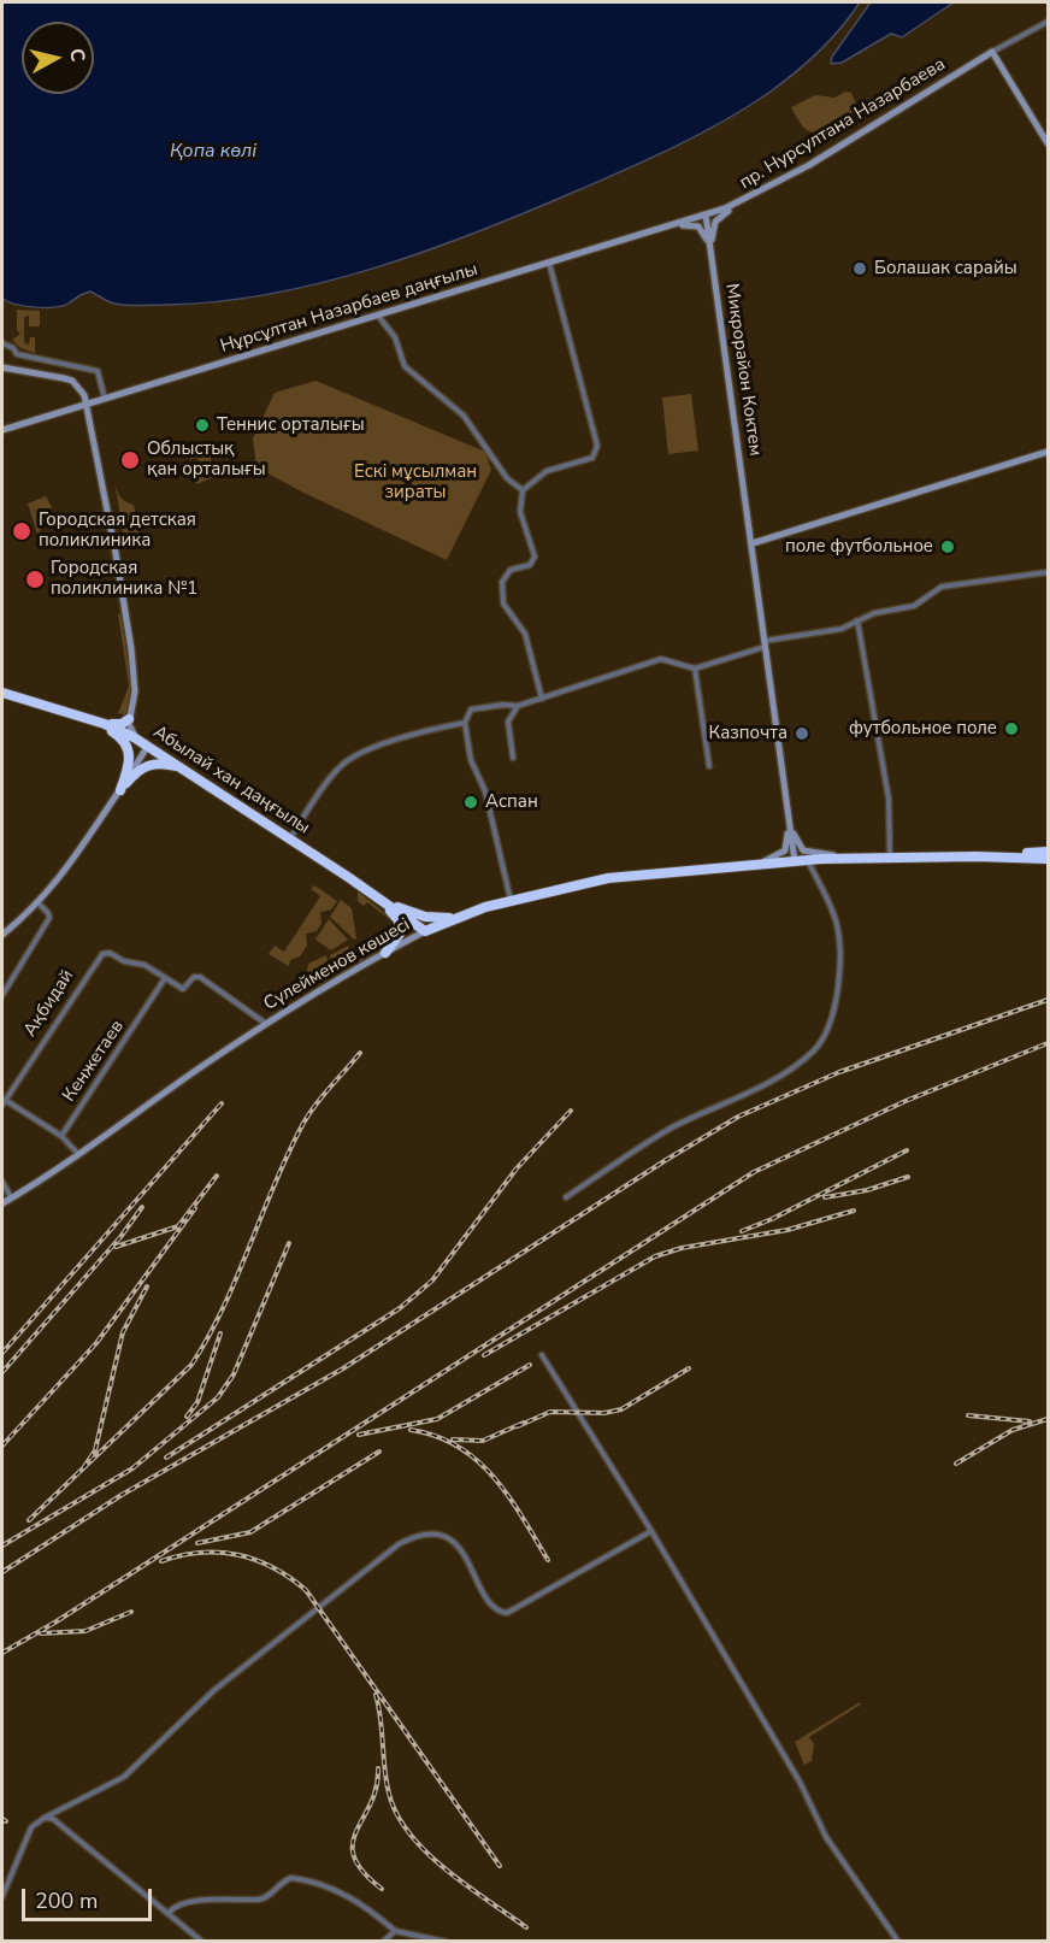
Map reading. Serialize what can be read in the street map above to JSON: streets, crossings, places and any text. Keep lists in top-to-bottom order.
{
  "streets": {
    "highway": ["Абылай хан даңғылы", "Сүлейменов көшесі"],
    "street": [
      "пр. Нурсултана Назарбаева",
      "Нұрсұлтан Назарбаев даңғылы",
      "Микрорайон Коктем",
      "Ақбидай",
      "Кенжетаев"
    ]
  },
  "crossings": [
    ["пр. Нурсултана Назарбаева", "Нұрсұлтан Назарбаев даңғылы"],
    ["пр. Нурсултана Назарбаева", "Микрорайон Коктем"],
    ["Нұрсұлтан Назарбаев даңғылы", "Микрорайон Коктем"],
    ["Абылай хан даңғылы", "Сүлейменов көшесі"],
    ["Ақбидай", "Кенжетаев"]
  ],
  "water": ["Қопа көлі"],
  "parks": ["Ескі мұсылман зираты"],
  "places": [
    "Болашак сарайы",
    "Теннис орталығы",
    "Облыстық қан орталығы",
    "Городская детская поликлиника",
    "поле футбольное",
    "Городская поликлиника №1",
    "футбольное поле",
    "Казпочта",
    "Аспан"
  ],
  "scale_bar": "200 m",
  "north": "right"
}
